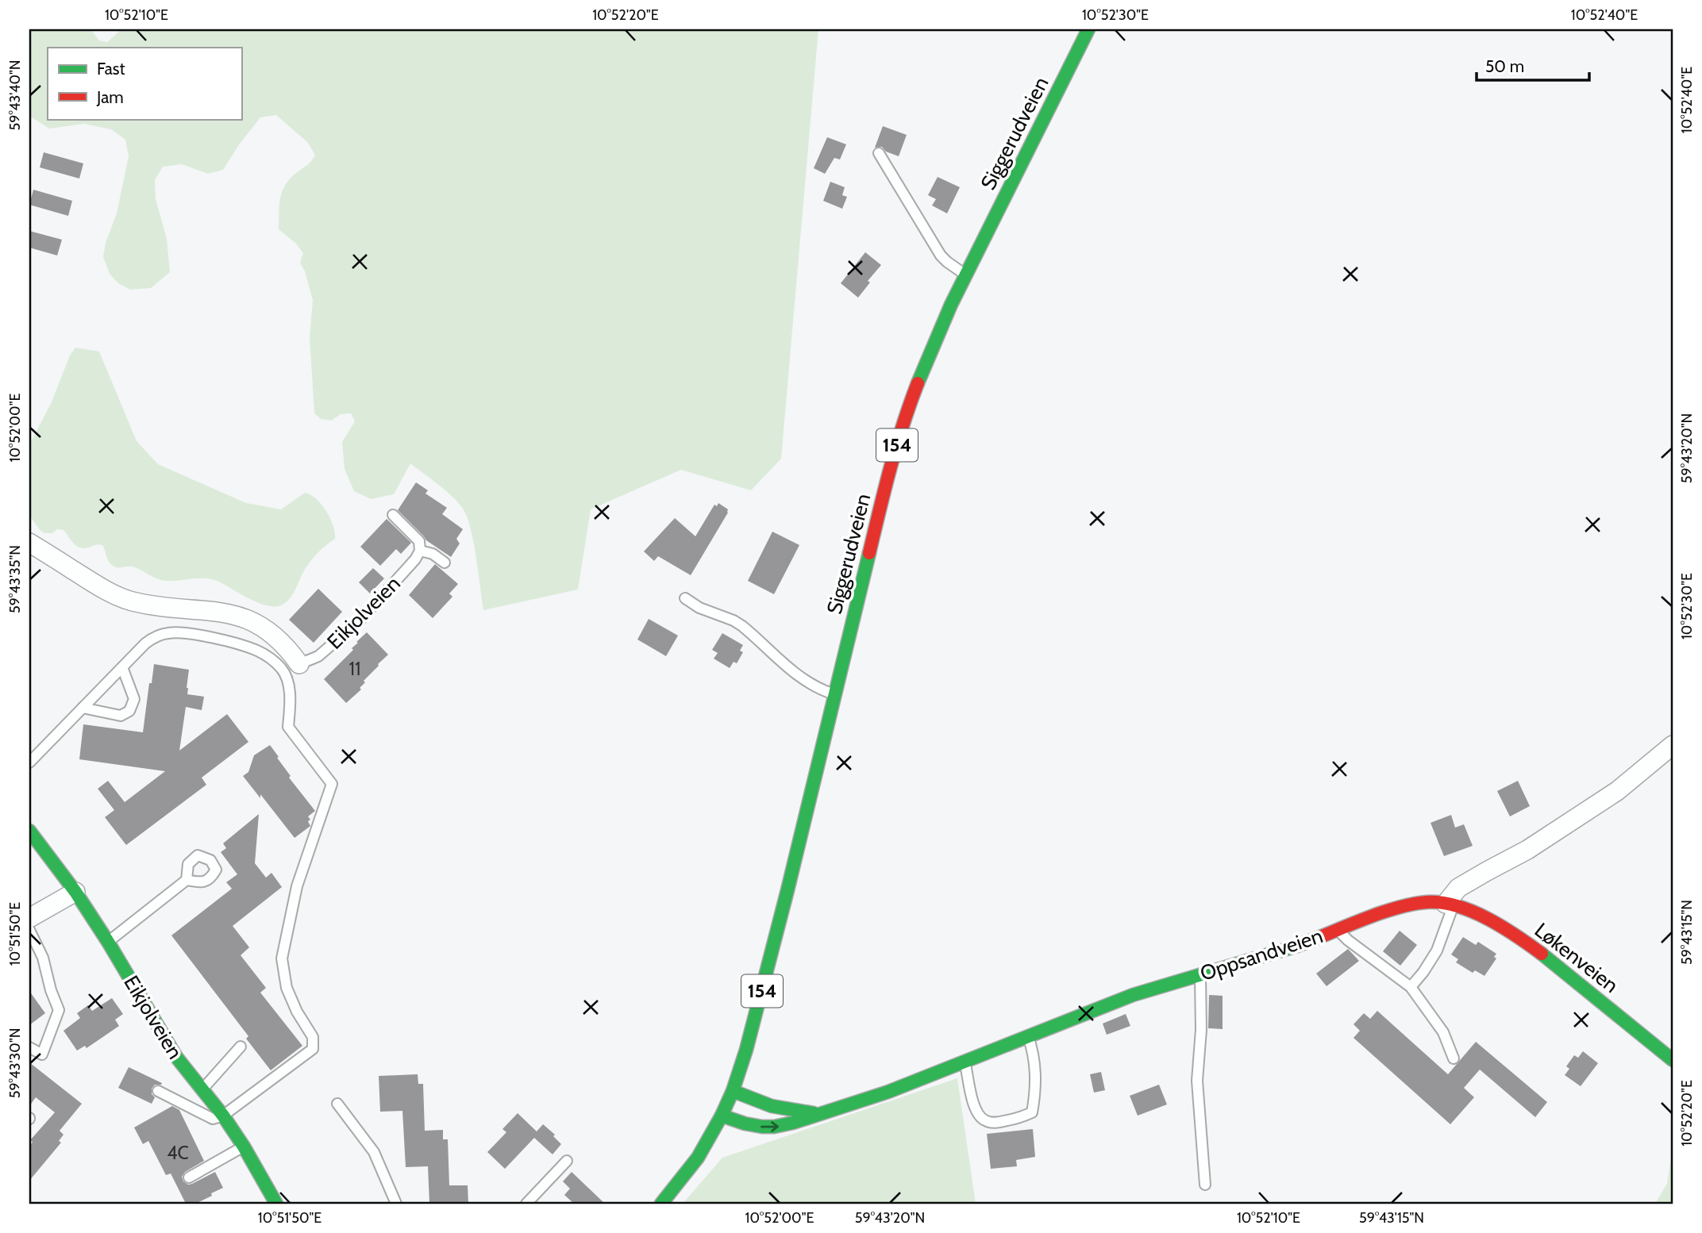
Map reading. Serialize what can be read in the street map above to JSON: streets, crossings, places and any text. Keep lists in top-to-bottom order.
{
  "streets": {
    "main road": [
      "Siggerudveien",
      "154",
      "Eikjolveien",
      "Oppsandveien",
      "Løkenveien"
    ]
  },
  "crossings": [
    ["Siggerudveien", "154"],
    ["Siggerudveien", "Oppsandveien"],
    ["154", "Oppsandveien"],
    ["Oppsandveien", "Løkenveien"]
  ],
  "house_numbers": ["11", "4C"],
  "legend": ["Fast", "Jam"],
  "scale_bar": "50 m",
  "coordinates": [
    "10°52'10\"E",
    "10°52'20\"E",
    "10°52'30\"E",
    "10°52'40\"E",
    "59°43'40\"N",
    "10°52'00\"E",
    "59°43'20\"N",
    "59°43'35\"N",
    "59°43'15\"N",
    "10°51'50\"E",
    "59°43'30\"N"
  ]
}
